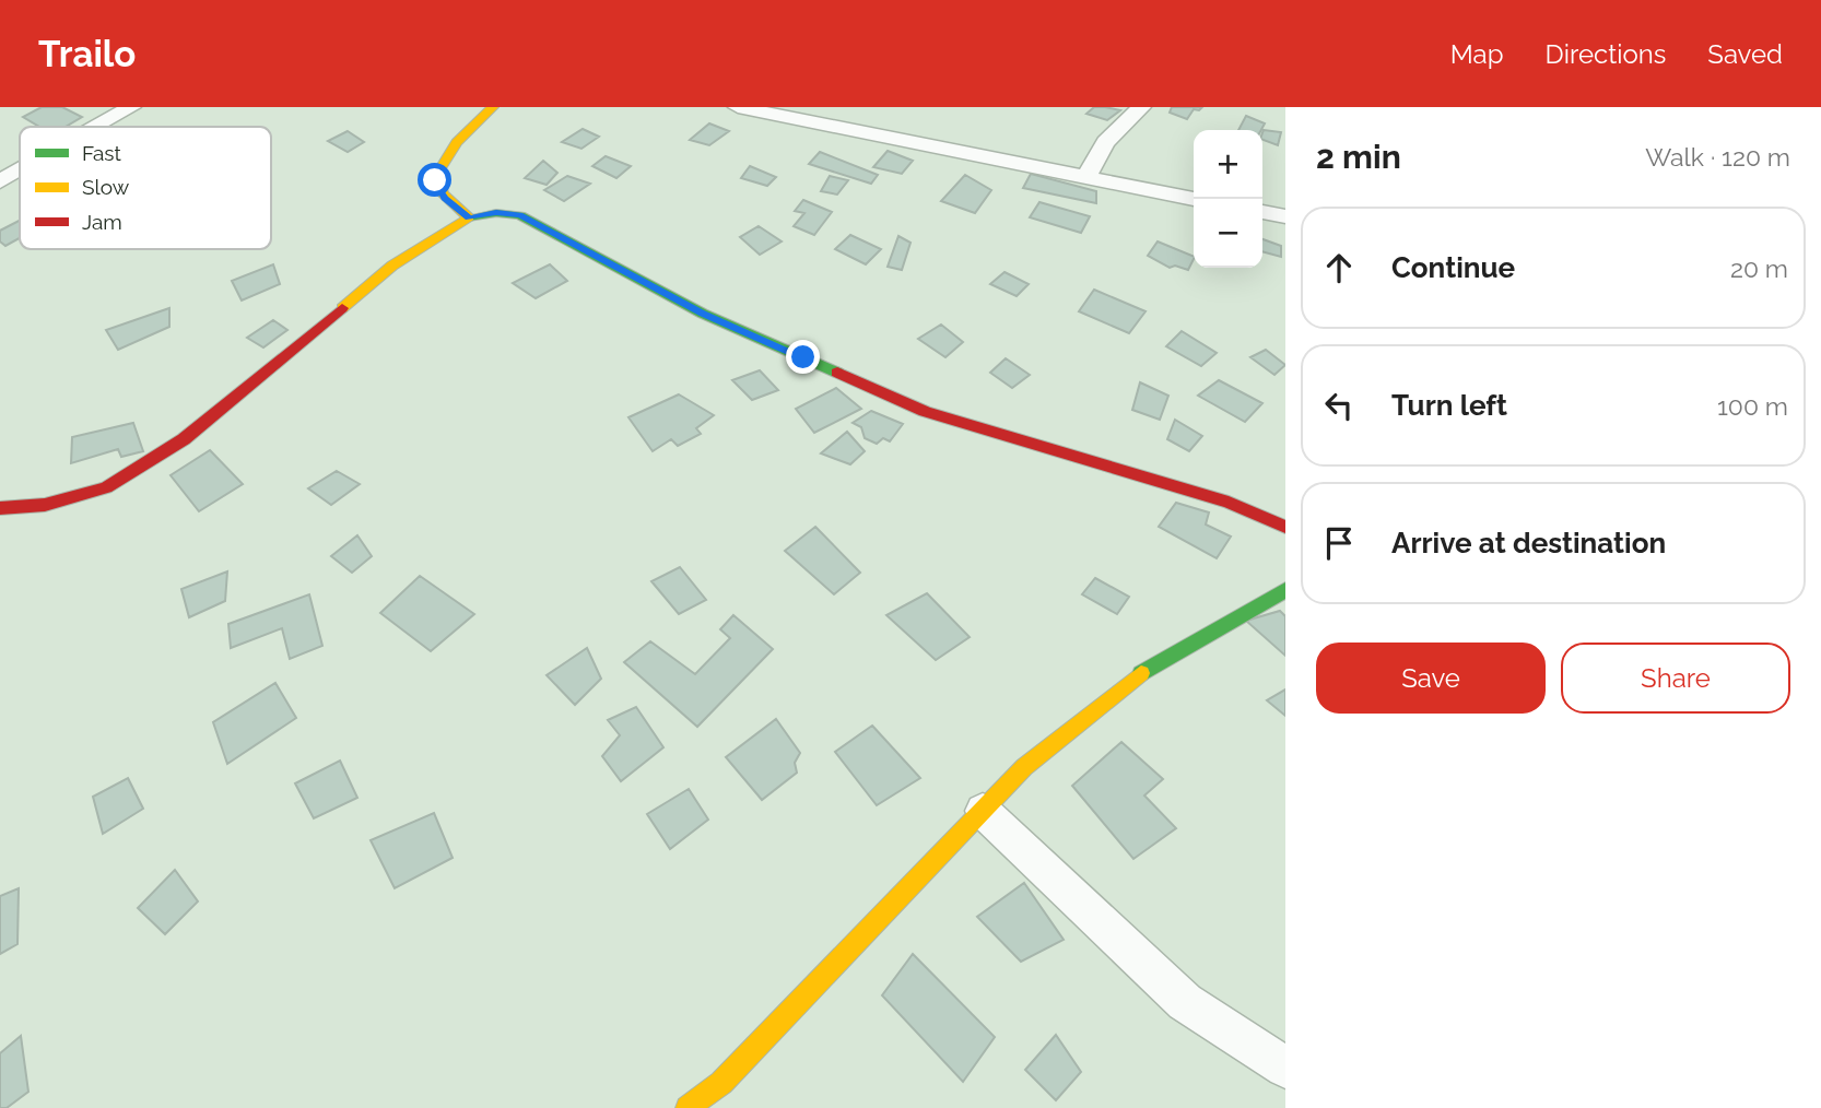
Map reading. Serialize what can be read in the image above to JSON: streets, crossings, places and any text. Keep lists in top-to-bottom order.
{
  "legend": ["Fast", "Slow", "Jam"],
  "page": {
    "header": "Trailo",
    "nav": ["Map", "Directions", "Saved"],
    "heading": ["2 min", "Walk · 120 m"],
    "map_buttons": ["+", "−"],
    "list": [
      ["Continue", "20 m"],
      ["Turn left", "100 m"],
      "Arrive at destination"
    ],
    "buttons": ["Save", "Share"]
  }
}
